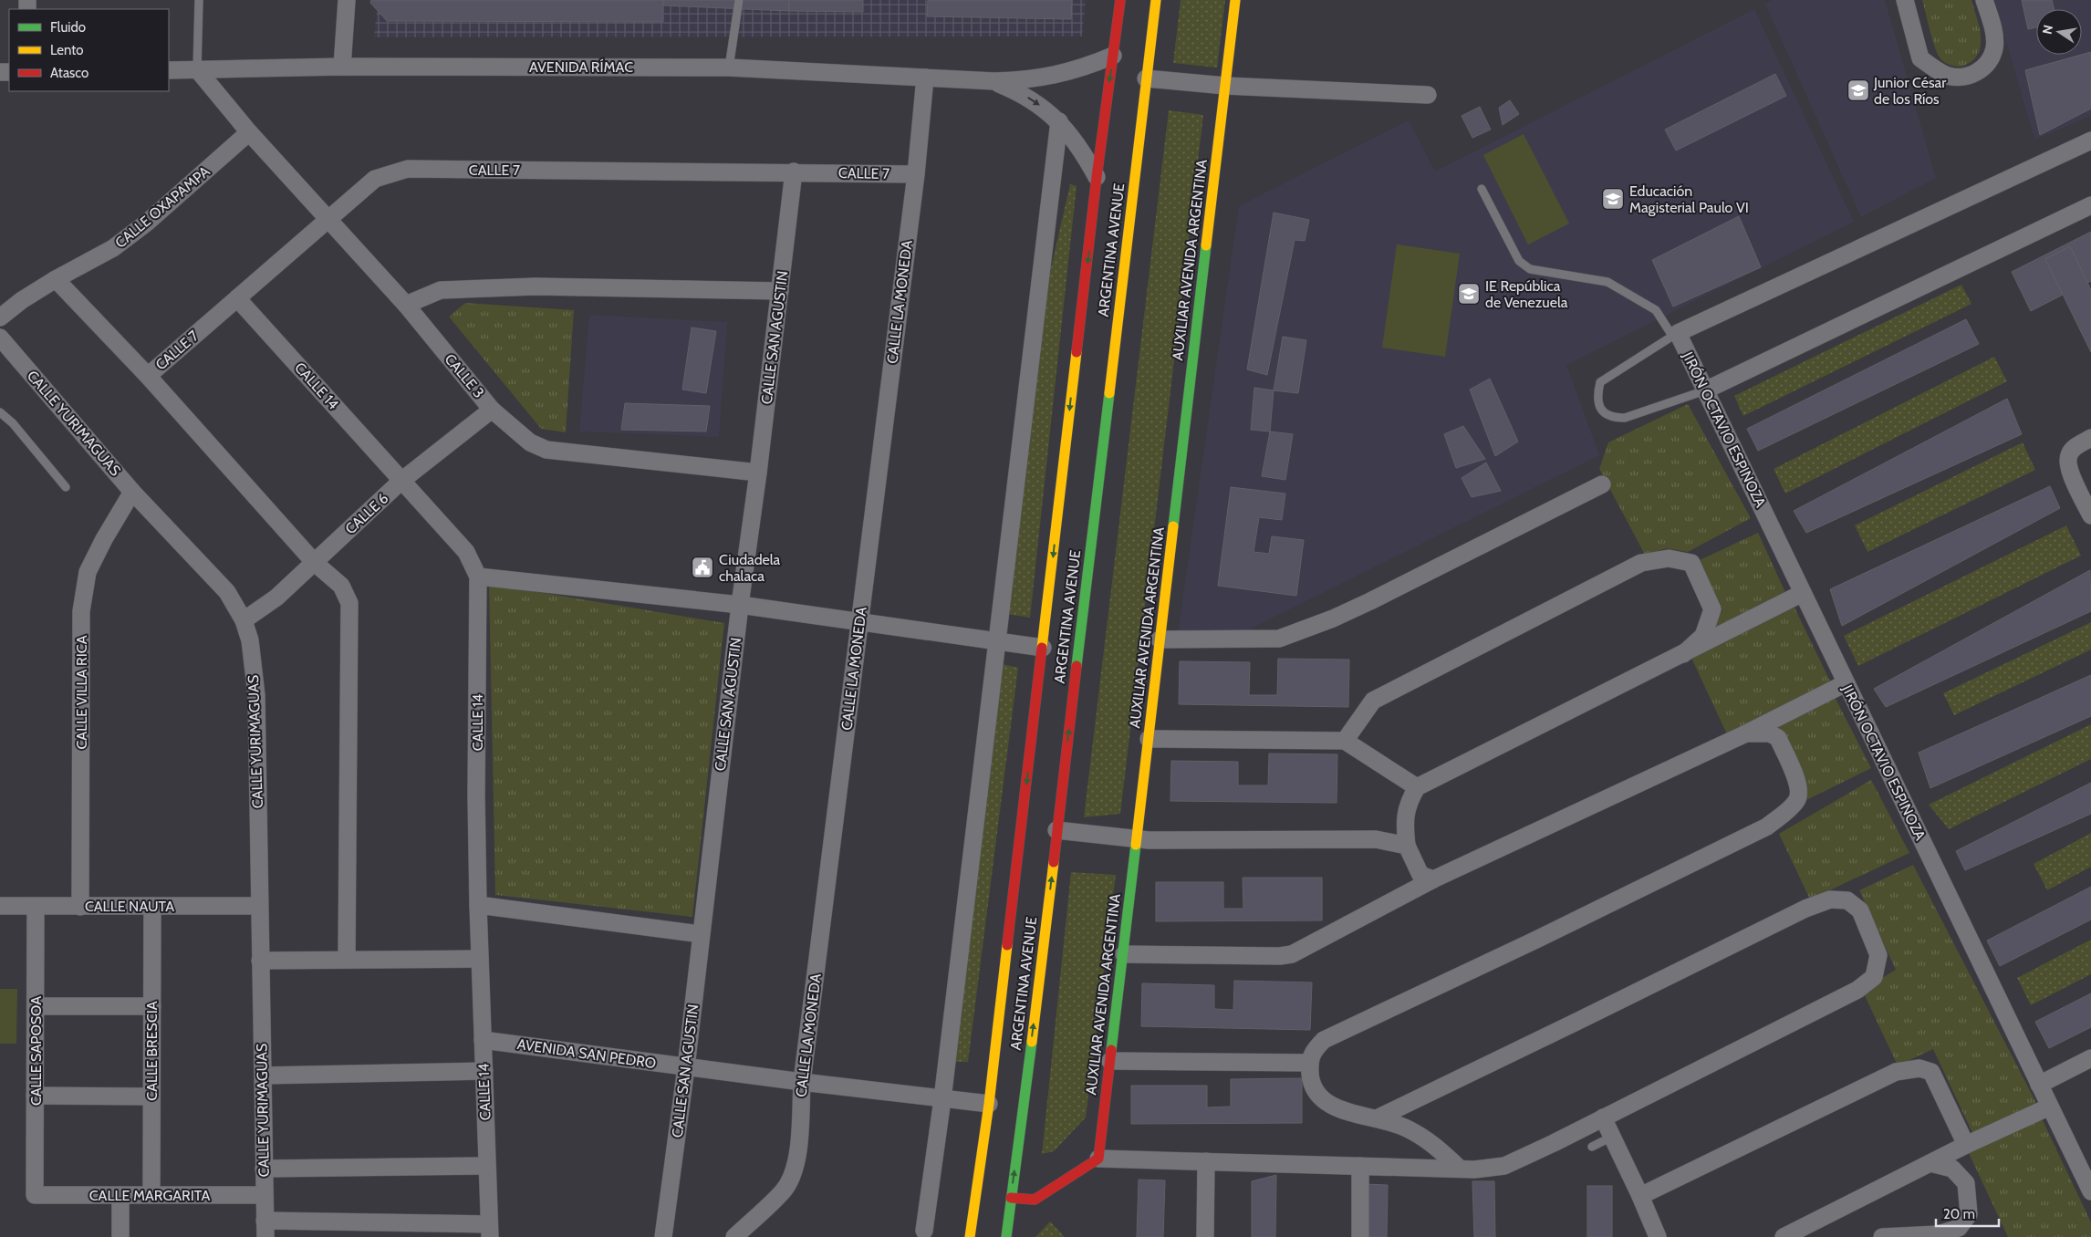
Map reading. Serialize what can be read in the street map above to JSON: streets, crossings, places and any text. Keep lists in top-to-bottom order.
{
  "streets": {
    "main road": ["ARGENTINA AVENUE", "AUXILIAR AVENIDA ARGENTINA"],
    "street": [
      "AVENIDA RÍMAC",
      "CALLE 7",
      "CALLE OXAPAMPA",
      "CALLE LA MONEDA",
      "CALLE SAN AGUSTIN",
      "CALLE 3",
      "CALLE 14",
      "CALLE YURIMAGUAS",
      "JIRÓN OCTAVIO ESPINOZA",
      "CALLE 6",
      "CALLE VILLA RICA",
      "CALLE NAUTA",
      "CALLE SAPOSOA",
      "CALLE BRESCIA",
      "AVENIDA SAN PEDRO",
      "CALLE MARGARITA"
    ]
  },
  "crossings": [
    ["AVENIDA RÍMAC", "ARGENTINA AVENUE"],
    ["AVENIDA RÍMAC", "CALLE LA MONEDA"],
    ["CALLE 7", "CALLE LA MONEDA"],
    ["CALLE 7", "CALLE SAN AGUSTIN"],
    ["CALLE 7", "CALLE 3"],
    ["CALLE 7", "CALLE 14"],
    ["CALLE OXAPAMPA", "CALLE 3"],
    ["ARGENTINA AVENUE", "AVENIDA SAN PEDRO"],
    ["CALLE LA MONEDA", "AVENIDA SAN PEDRO"],
    ["CALLE SAN AGUSTIN", "CALLE 3"],
    ["CALLE SAN AGUSTIN", "AVENIDA SAN PEDRO"],
    ["CALLE 3", "CALLE 6"],
    ["CALLE 14", "CALLE 6"],
    ["CALLE 14", "AVENIDA SAN PEDRO"],
    ["CALLE YURIMAGUAS", "CALLE 6"],
    ["CALLE YURIMAGUAS", "CALLE VILLA RICA"],
    ["CALLE YURIMAGUAS", "CALLE NAUTA"],
    ["CALLE YURIMAGUAS", "CALLE MARGARITA"],
    ["CALLE VILLA RICA", "CALLE NAUTA"],
    ["CALLE NAUTA", "CALLE SAPOSOA"],
    ["CALLE NAUTA", "CALLE BRESCIA"],
    ["CALLE SAPOSOA", "CALLE MARGARITA"],
    ["CALLE BRESCIA", "CALLE MARGARITA"]
  ],
  "places": {
    "school or university": ["Junior César de los Ríos", "Educación Magisterial Paulo VI", "IE República de Venezuela"],
    "public building": ["Ciudadela chalaca"]
  },
  "legend": ["Fluido", "Lento", "Atasco"],
  "scale_bar": "20 m",
  "north": "left"
}
